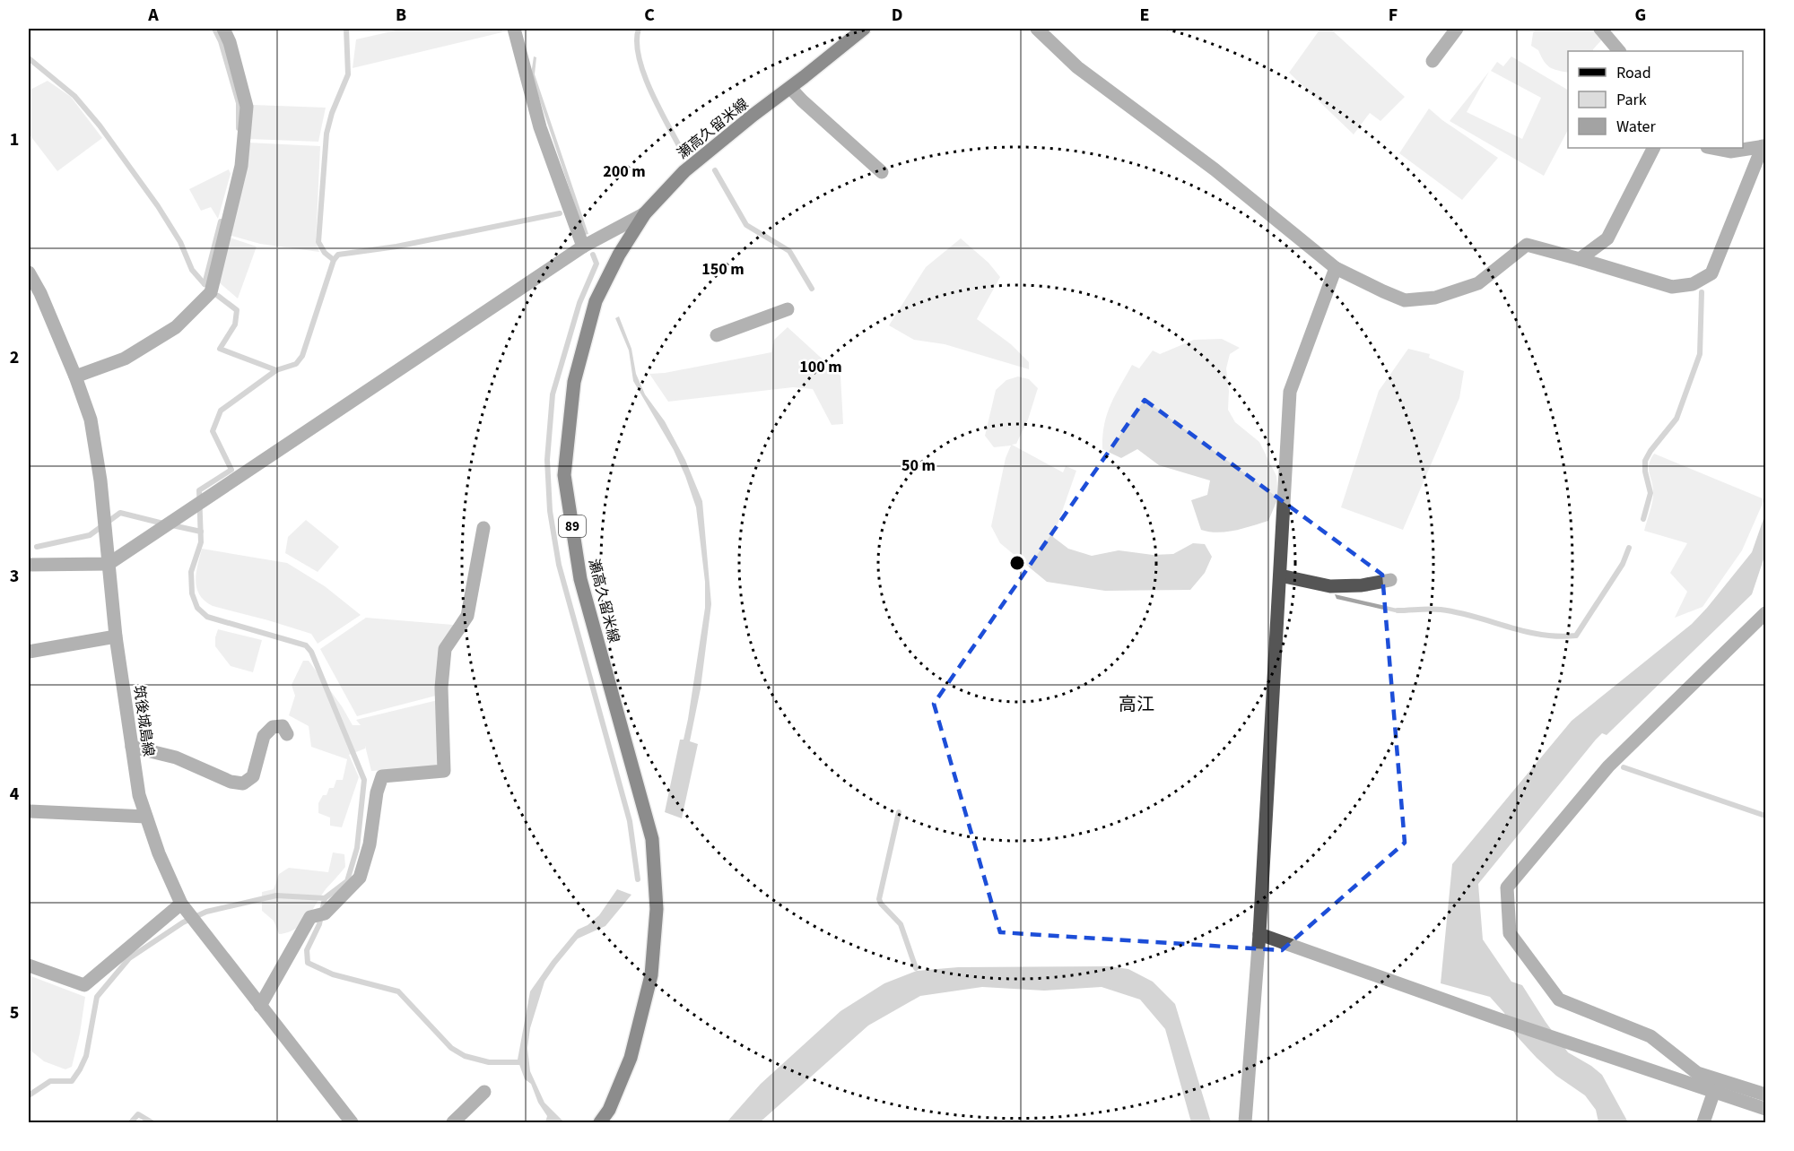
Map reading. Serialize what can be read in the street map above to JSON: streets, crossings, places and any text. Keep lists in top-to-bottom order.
{
  "streets": {
    "main road": ["瀬高久留米線", "89"],
    "street": ["筑後城島線"]
  },
  "districts": ["高江"],
  "legend": ["Road", "Park", "Water"],
  "grid": {
    "columns": [
      "A",
      "B",
      "C",
      "D",
      "E",
      "F",
      "G"
    ],
    "rows": [
      "1",
      "2",
      "3",
      "4",
      "5"
    ]
  },
  "rings": [
    "200 m",
    "150 m",
    "100 m",
    "50 m"
  ]
}
